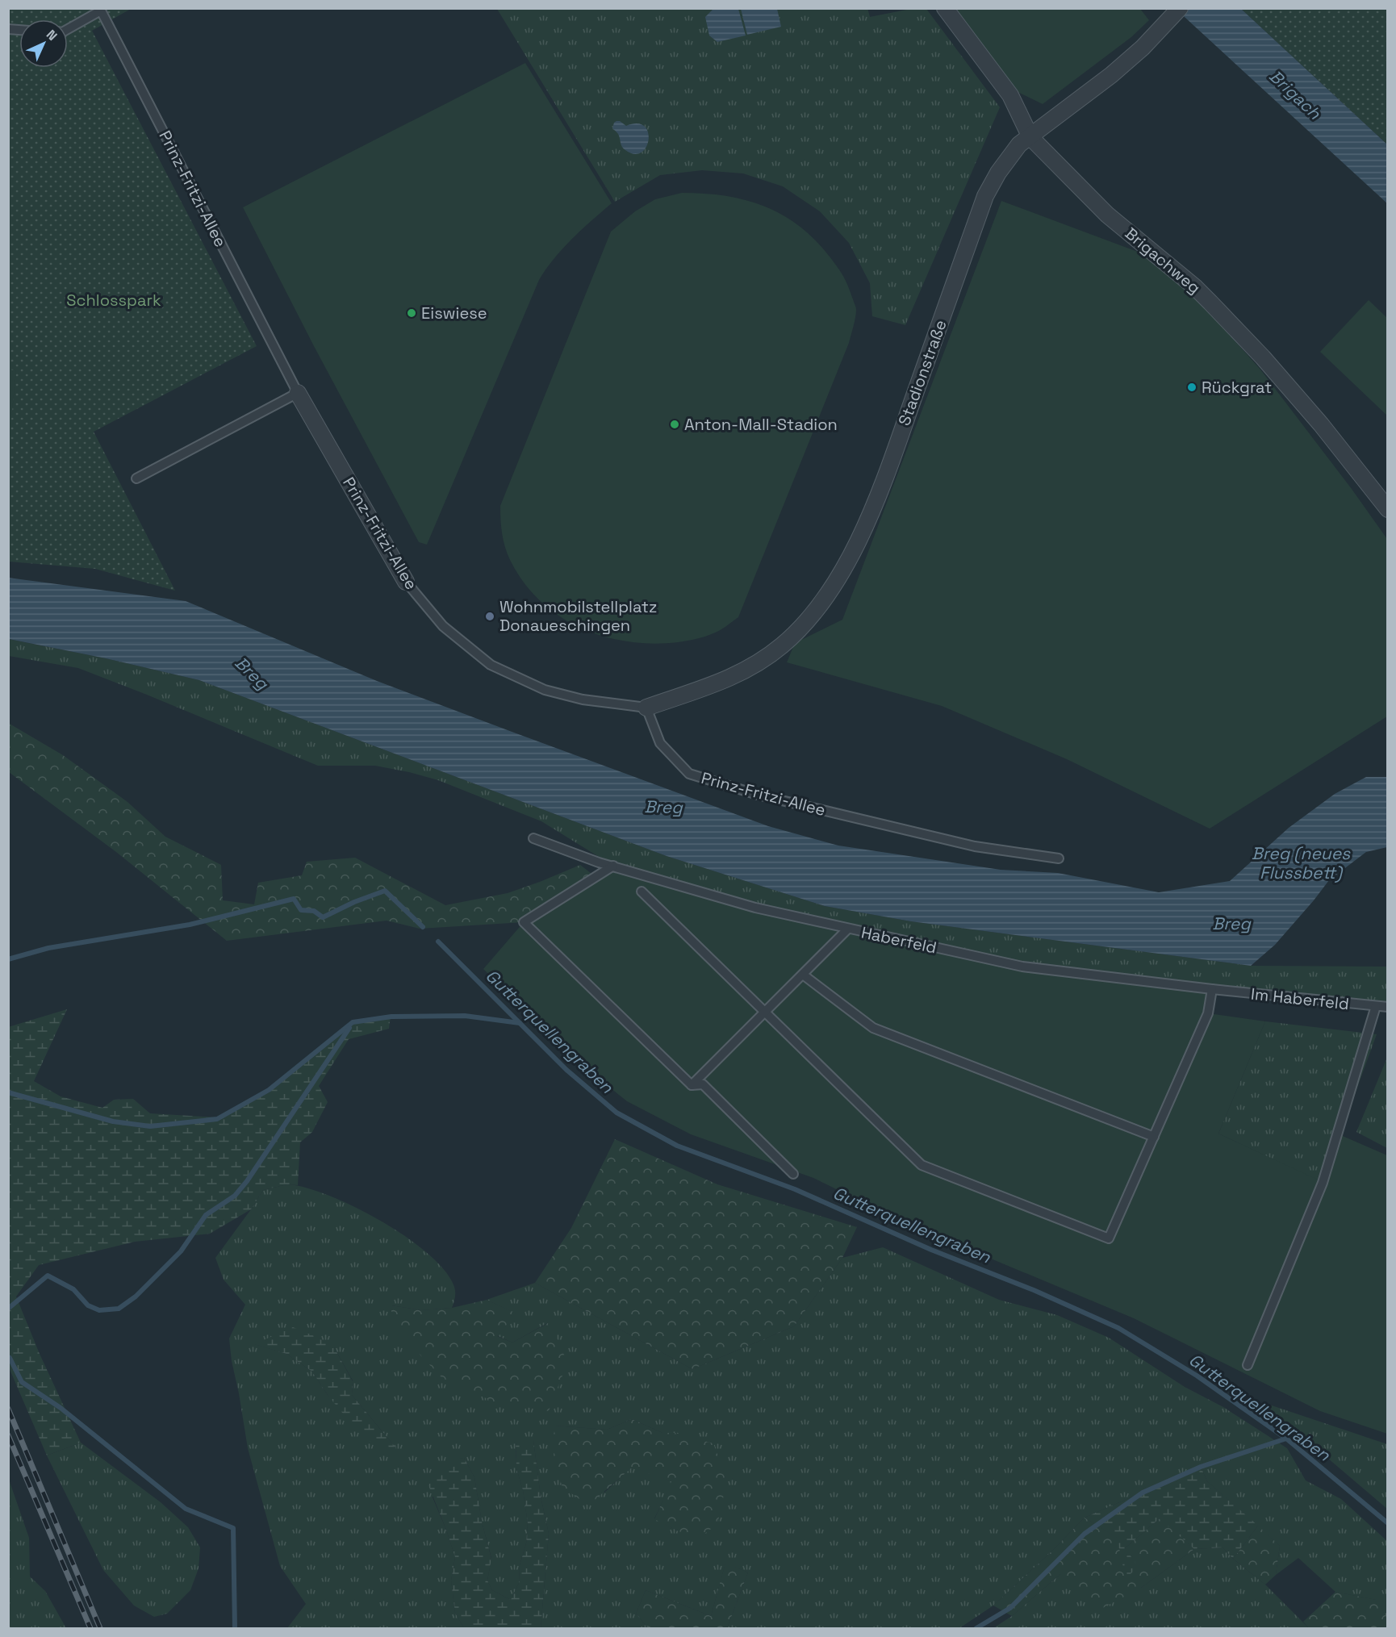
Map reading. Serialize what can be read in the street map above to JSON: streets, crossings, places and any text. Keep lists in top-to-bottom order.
{
  "streets": {
    "street": ["Prinz-Fritzi-Allee", "Brigachweg", "Stadionstraße"],
    "lane": ["Haberfeld", "Im Haberfeld"]
  },
  "crossings": [
    ["Prinz-Fritzi-Allee", "Stadionstraße"],
    ["Brigachweg", "Stadionstraße"],
    ["Haberfeld", "Im Haberfeld"]
  ],
  "water": [
    "Brigach",
    "Breg",
    "Breg (neues Flussbett)",
    "Gutterquellengraben"
  ],
  "parks": ["Schlosspark"],
  "places": [
    "Eiswiese",
    "Rückgrat",
    "Anton-Mall-Stadion",
    "Wohnmobilstellplatz Donaueschingen"
  ],
  "north": "top right"
}
